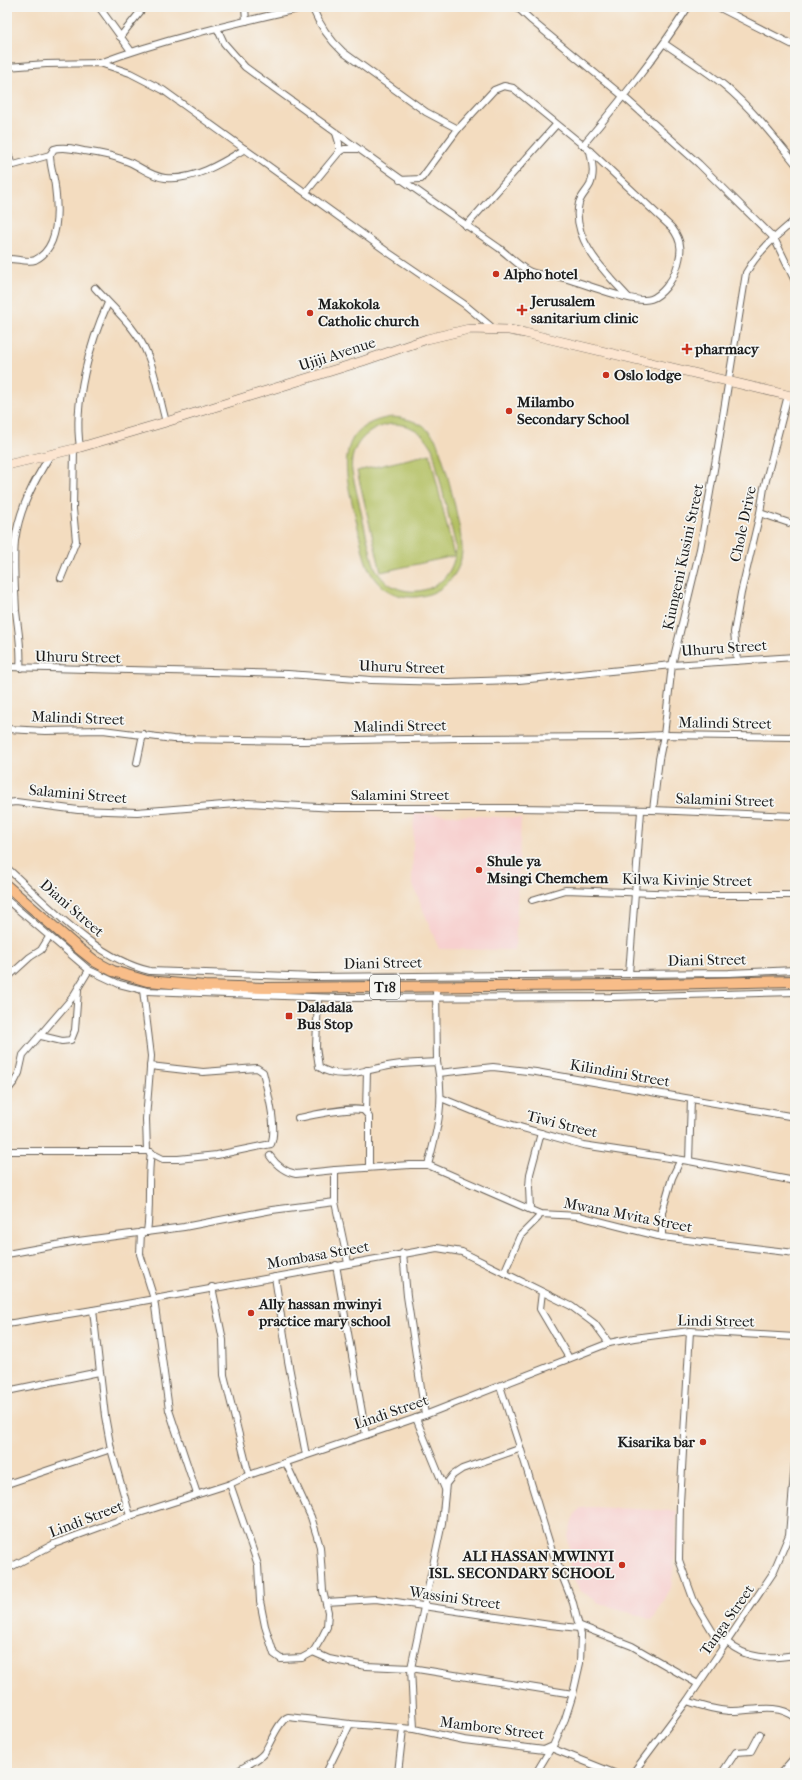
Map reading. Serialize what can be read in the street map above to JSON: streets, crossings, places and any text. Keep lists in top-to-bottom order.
{
  "streets": {
    "main road": ["Ujiji Avenue", "T18"],
    "street": [
      "Chole Drive",
      "Kiungeni Kusini Street",
      "Uhuru Street",
      "Malindi Street",
      "Salamini Street",
      "Kilwa Kivinje Street",
      "Diani Street",
      "Kilindini Street",
      "Tiwi Street",
      "Mwana Mvita Street",
      "Mombasa Street",
      "Lindi Street",
      "Wassini Street",
      "Tanga Street",
      "Mambore Street"
    ]
  },
  "crossings": [
    ["Ujiji Avenue", "Chole Drive"],
    ["Ujiji Avenue", "Kiungeni Kusini Street"],
    ["Chole Drive", "Uhuru Street"],
    ["Kiungeni Kusini Street", "Uhuru Street"],
    ["Kiungeni Kusini Street", "Malindi Street"],
    ["Kiungeni Kusini Street", "Salamini Street"],
    ["Mombasa Street", "Lindi Street"],
    ["Lindi Street", "Mambore Street"],
    ["Wassini Street", "Tanga Street"],
    ["Wassini Street", "Mambore Street"]
  ],
  "places": {
    "other": [
      "Alpho hotel",
      "Makokola Catholic church",
      "Oslo lodge",
      "Milambo Secondary School",
      "Shule ya Msingi Chemchem",
      "Ally hassan mwinyi practice mary school",
      "Kisarika bar",
      "ALI HASSAN MWINYI ISL. SECONDARY SCHOOL"
    ],
    "health": ["Jerusalem sanitarium clinic", "pharmacy"],
    "transit": ["Daladala Bus Stop"]
  }
}
